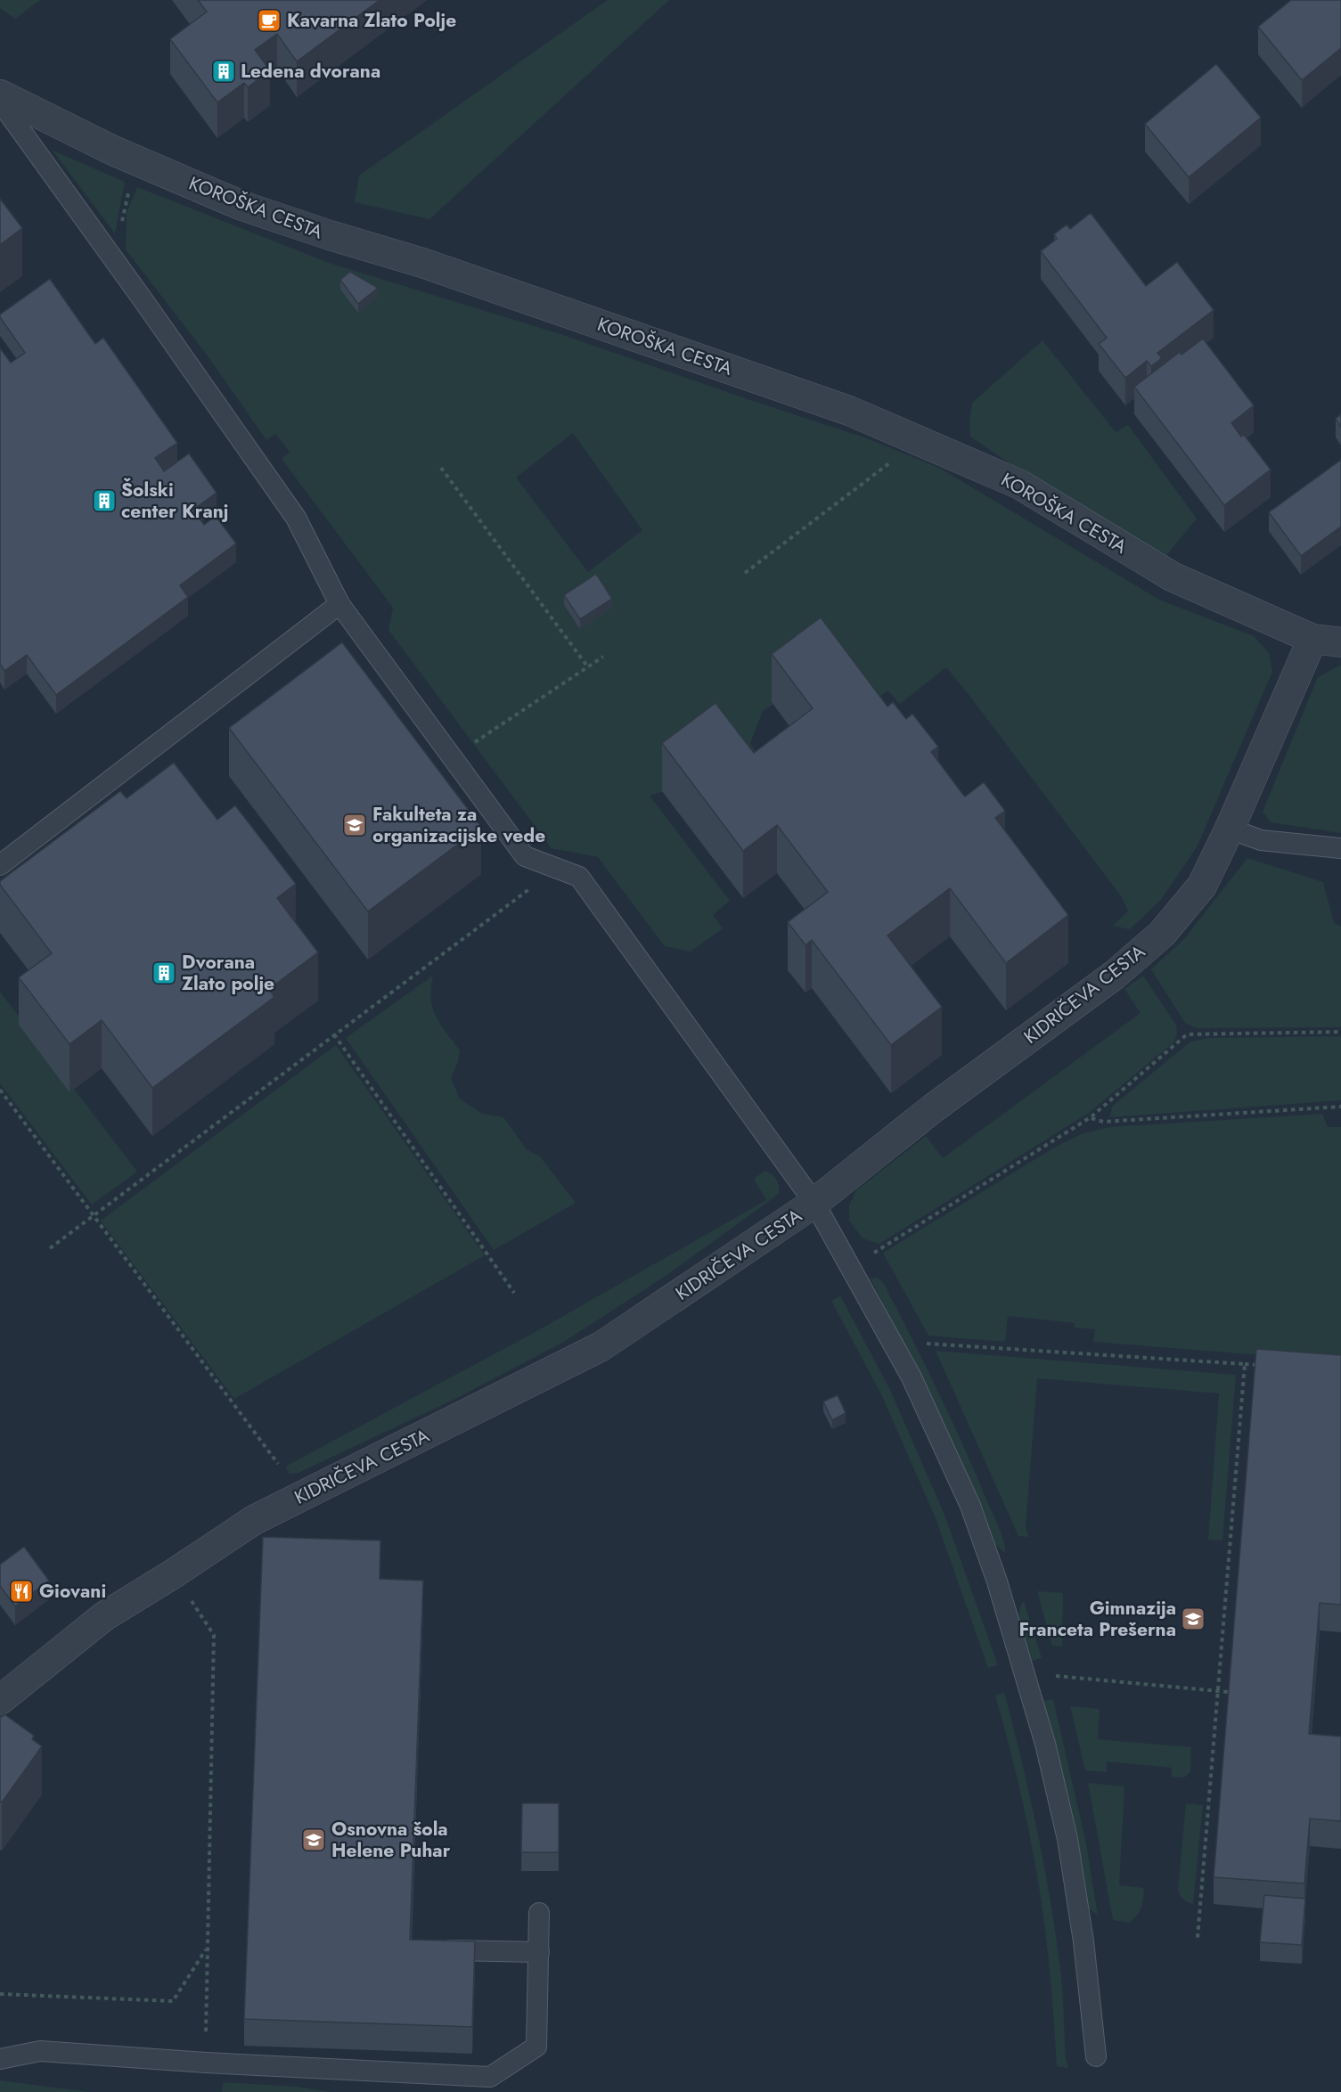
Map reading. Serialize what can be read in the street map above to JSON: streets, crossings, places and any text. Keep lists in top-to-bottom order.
{
  "streets": {
    "street": ["KOROŠKA CESTA", "KIDRIČEVA CESTA"]
  },
  "crossings": [
    ["KOROŠKA CESTA", "KIDRIČEVA CESTA"]
  ],
  "places": {
    "cafe": ["Kavarna Zlato Polje"],
    "building": ["Ledena dvorana", "Šolski center Kranj", "Dvorana Zlato polje"],
    "school or university": ["Fakulteta za organizacijske vede", "Gimnazija Franceta Prešerna", "Osnovna šola Helene Puhar"],
    "restaurant": ["Giovani"]
  }
}
